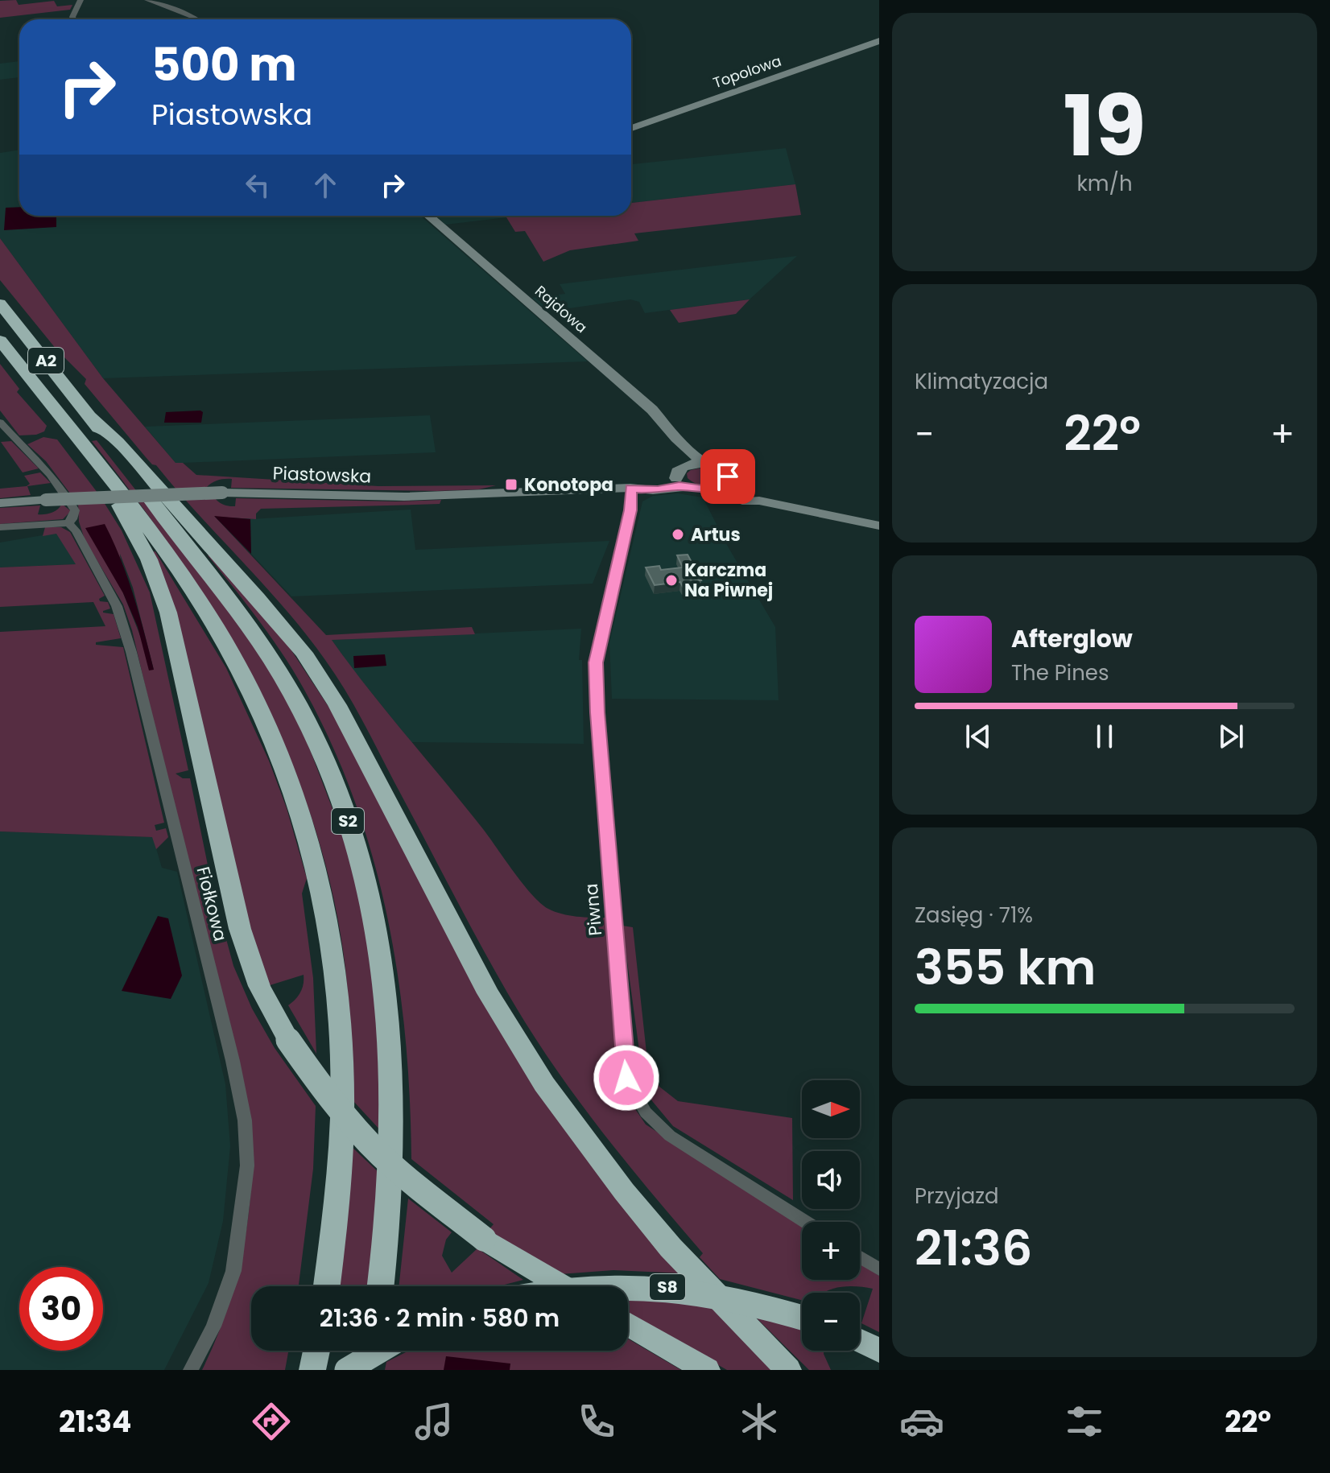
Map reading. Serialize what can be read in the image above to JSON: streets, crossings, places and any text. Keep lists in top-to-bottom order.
{
  "streets": {
    "highway": ["A2", "S2", "S8"],
    "street": [
      "Topolowa",
      "Rajdowa",
      "Piastowska",
      "Fiołkowa",
      "Piwna"
    ]
  },
  "crossings": [
    ["Rajdowa", "Piastowska"],
    ["A2", "S2"],
    ["Piastowska", "Piwna"]
  ],
  "places": {
    "transit": ["Konotopa"],
    "other": ["Artus", "Karczma Na Piwnej"]
  },
  "north": "right",
  "page": {
    "tile": [
      ["19", "km/h"],
      "Klimatyzacja",
      ["Zasięg · 71%", "355 km"],
      ["Przyjazd", "21:36"]
    ],
    "turn": ["500 m", "Piastowska"],
    "heat": ["−", "22°", "+"],
    "song": ["Afterglow", "The Pines"],
    "map_buttons": ["+", "−"],
    "limit": "30",
    "trip": "21:36 · 2 min · 580 m",
    "tabs": ["21:34", "22°"]
  }
}
